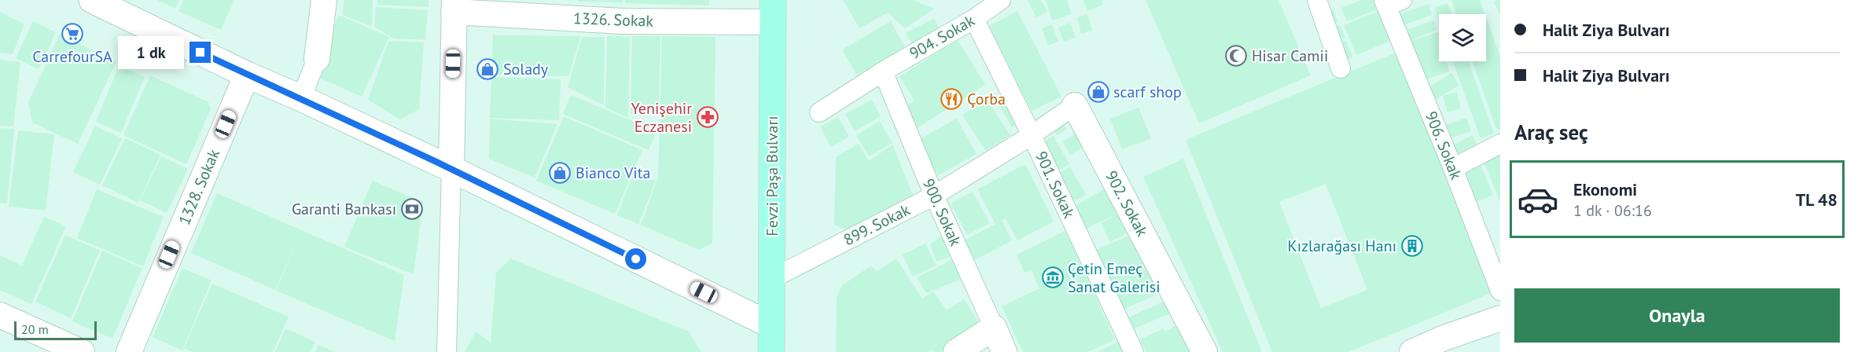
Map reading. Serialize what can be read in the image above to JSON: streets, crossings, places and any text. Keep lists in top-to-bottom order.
{
  "streets": {
    "main road": ["Fevzi Paşa Bulvarı"],
    "street": [
      "1326. Sokak",
      "904. Sokak",
      "906. Sokak",
      "901. Sokak",
      "1328. Sokak",
      "902. Sokak",
      "900. Sokak",
      "899. Sokak"
    ]
  },
  "crossings": [
    ["1326. Sokak", "Fevzi Paşa Bulvarı"],
    ["904. Sokak", "901. Sokak"],
    ["904. Sokak", "900. Sokak"],
    ["Fevzi Paşa Bulvarı", "899. Sokak"],
    ["901. Sokak", "899. Sokak"],
    ["902. Sokak", "899. Sokak"],
    ["900. Sokak", "899. Sokak"]
  ],
  "places": {
    "supermarket": ["CarrefourSA"],
    "mosque": ["Hisar Camii"],
    "shop": ["Solady", "scarf shop", "Bianco Vita"],
    "restaurant": ["Çorba"],
    "pharmacy": ["Yenişehir Eczanesi"],
    "bank": ["Garanti Bankası"],
    "building": ["Kızlarağası Hanı"],
    "museum": ["Çetin Emeç Sanat Galerisi"]
  },
  "scale_bar": "20 m",
  "page": {
    "banner": ["Halit Ziya Bulvarı", "Halit Ziya Bulvarı"],
    "bubble": "1 dk",
    "heading": "Araç seç",
    "list": [
      {
        "name": "Ekonomi",
        "note": "1 dk · 06:16",
        "value": "TL 48"
      }
    ],
    "buttons": "Onayla",
    "scale": "20 m"
  }
}
